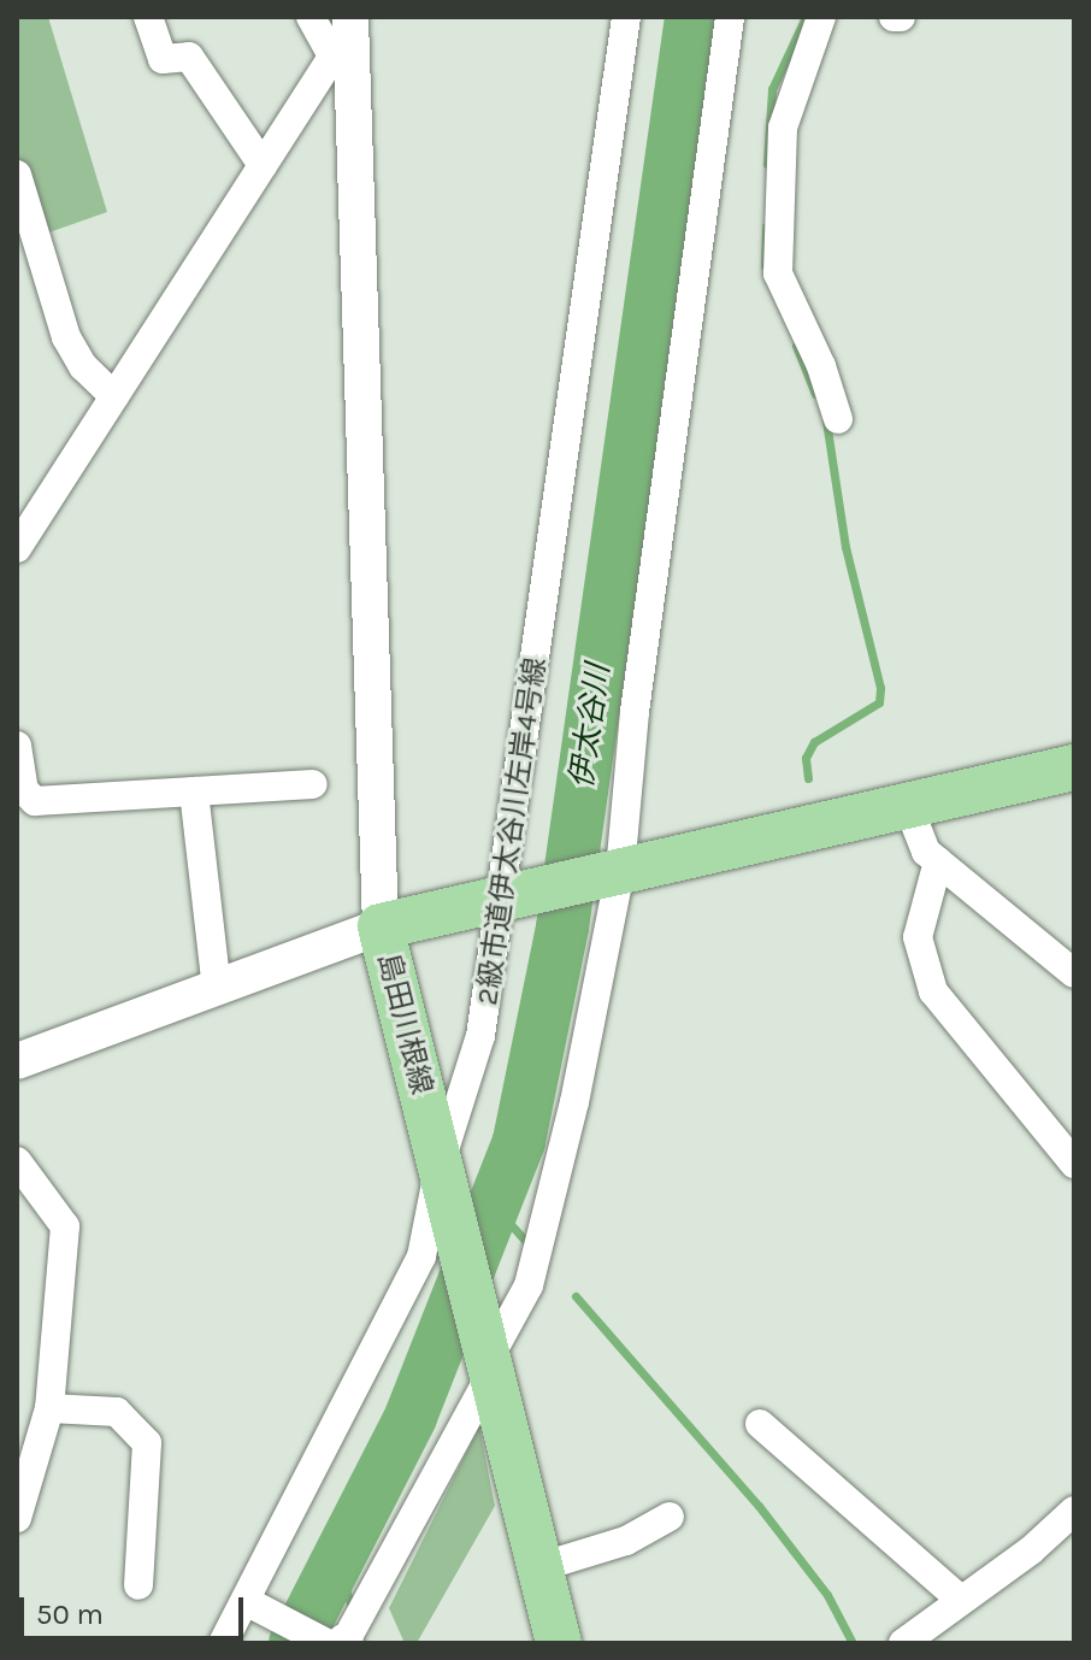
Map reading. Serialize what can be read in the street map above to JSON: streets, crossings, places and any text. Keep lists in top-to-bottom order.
{
  "streets": {
    "main road": ["島田川根線"],
    "street": ["2級市道伊太谷川左岸4号線"]
  },
  "crossings": [
    ["2級市道伊太谷川左岸4号線", "島田川根線"]
  ],
  "water": ["伊太谷川"],
  "scale_bar": "50 m"
}
